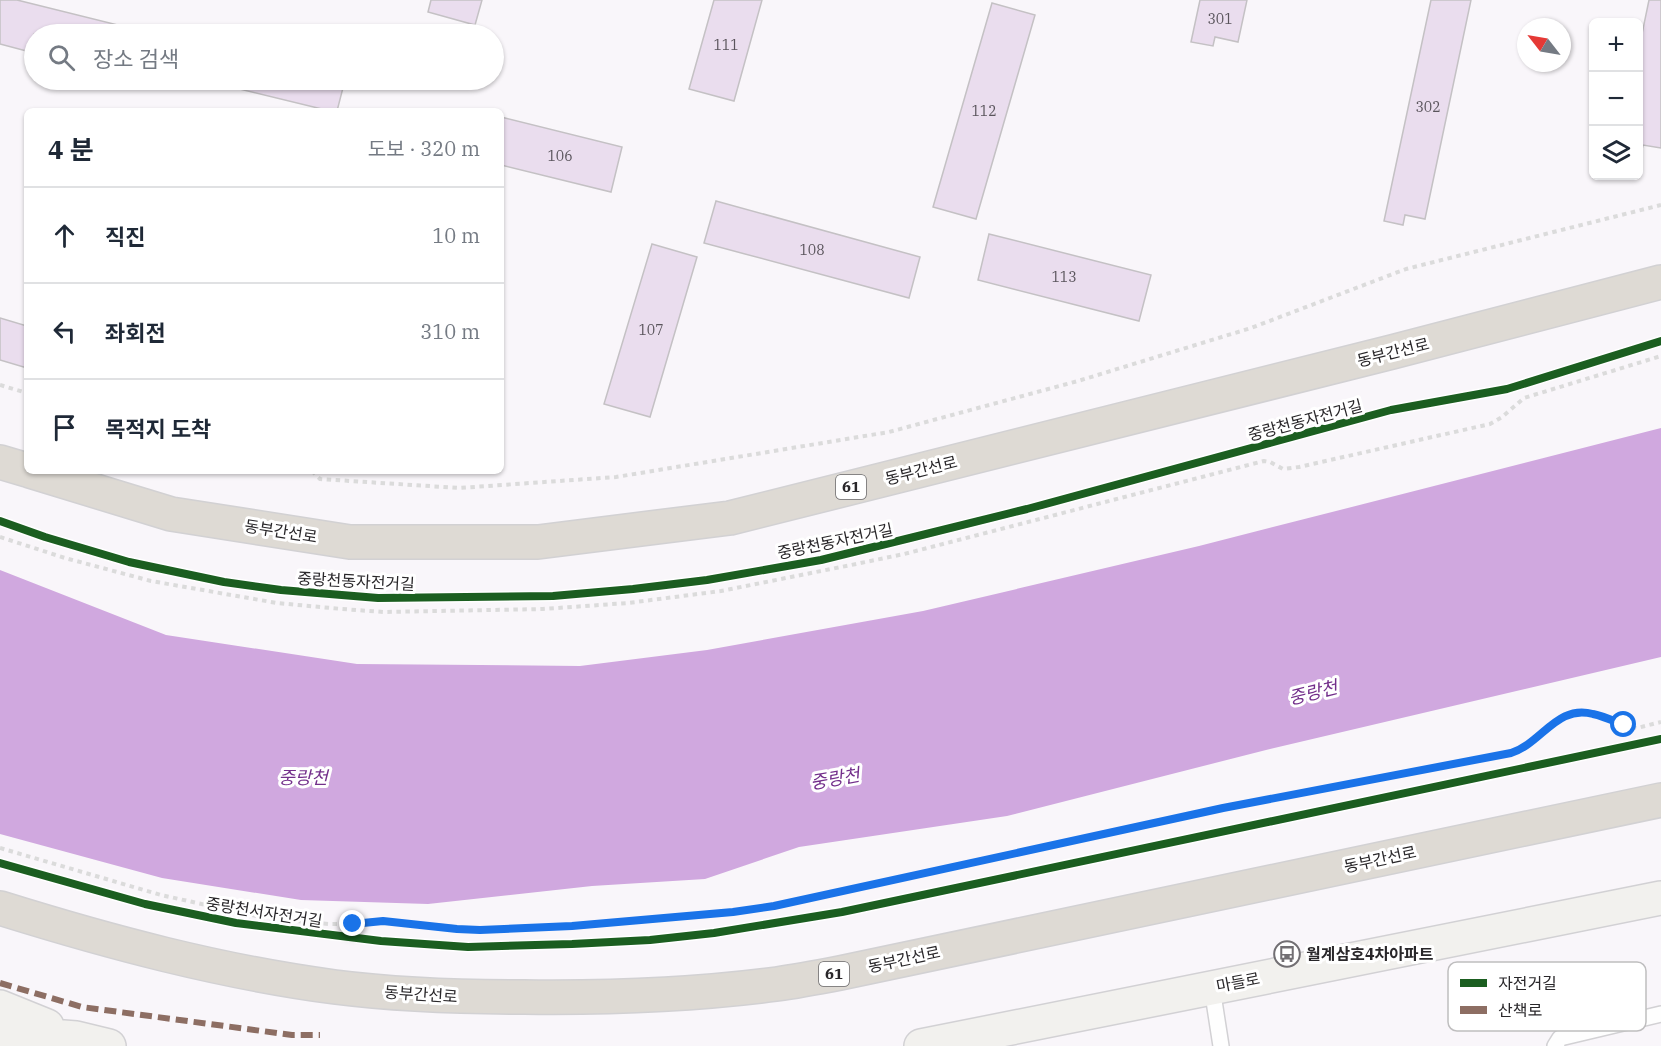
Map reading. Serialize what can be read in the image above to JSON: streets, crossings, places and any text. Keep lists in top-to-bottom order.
{
  "streets": {
    "highway": ["동부간선로", "61"],
    "main road": ["마들로"],
    "cycle path": ["중랑천동자전거길", "중랑천서자전거길"]
  },
  "water": ["중랑천"],
  "places": {
    "bus stop": ["월계삼호4차아파트"]
  },
  "house_numbers": [
    "301",
    "111",
    "302",
    "112",
    "106",
    "108",
    "113",
    "107"
  ],
  "legend": ["자전거길", "산책로"],
  "north": "top left",
  "page": {
    "map_buttons": ["+", "−"],
    "search": "장소 검색",
    "heading": ["4 분", "도보 · 320 m"],
    "list": [
      ["직진", "10 m"],
      ["좌회전", "310 m"],
      "목적지 도착"
    ]
  }
}
